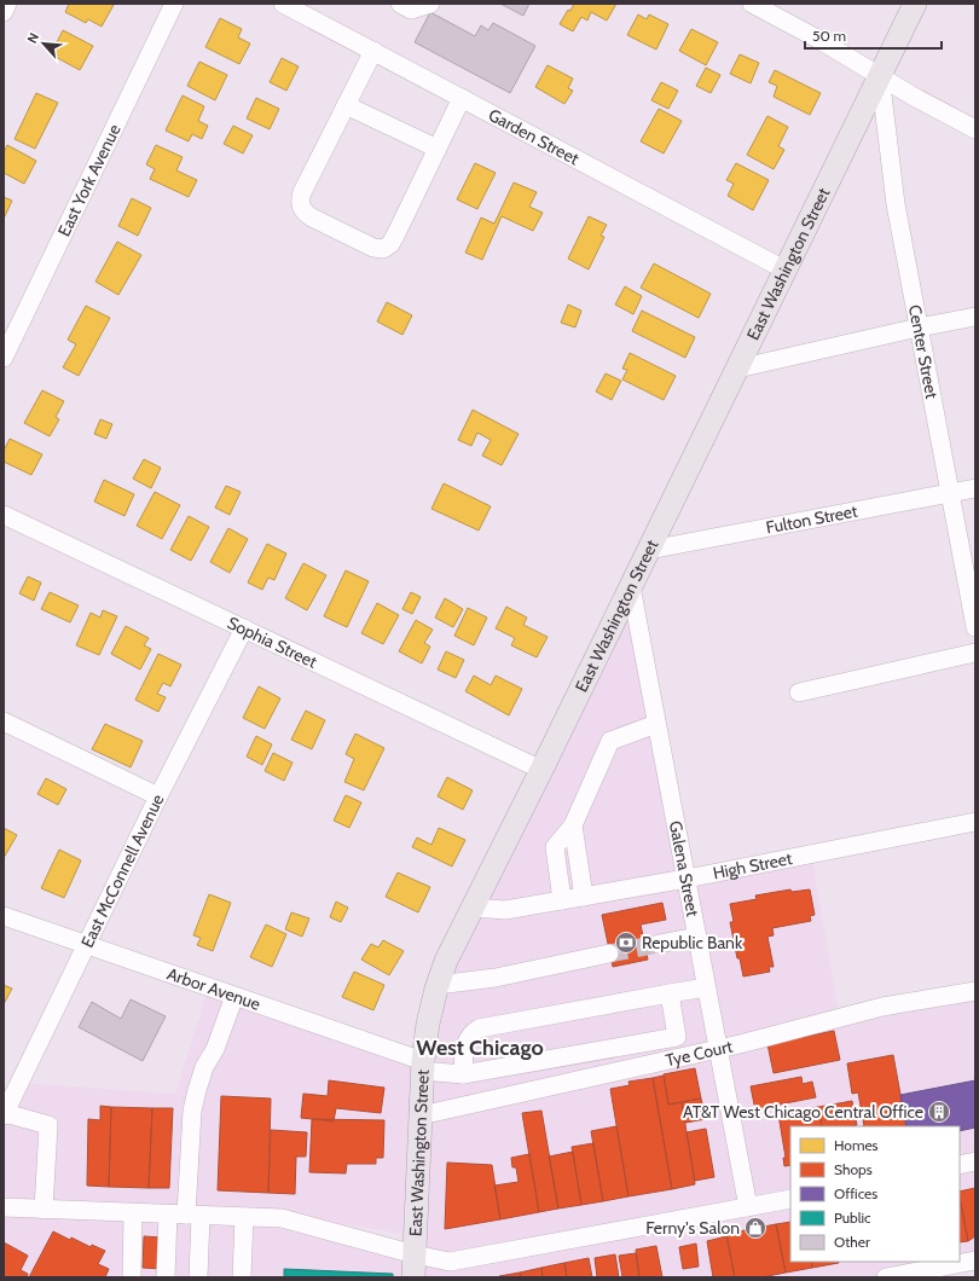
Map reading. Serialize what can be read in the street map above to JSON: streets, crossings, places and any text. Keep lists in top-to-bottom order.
{
  "streets": {
    "main road": ["East Washington Street"],
    "street": [
      "Garden Street",
      "East York Avenue",
      "Center Street",
      "Fulton Street",
      "Sophia Street",
      "High Street",
      "Galena Street",
      "East McConnell Avenue",
      "Arbor Avenue",
      "Tye Court"
    ]
  },
  "crossings": [
    ["Garden Street", "East Washington Street"],
    ["East Washington Street", "Center Street"],
    ["East Washington Street", "Fulton Street"],
    ["East Washington Street", "Sophia Street"],
    ["East Washington Street", "High Street"],
    ["East Washington Street", "Galena Street"],
    ["East Washington Street", "Arbor Avenue"],
    ["East Washington Street", "Tye Court"],
    ["Center Street", "Fulton Street"],
    ["Sophia Street", "East McConnell Avenue"],
    ["High Street", "Galena Street"],
    ["Galena Street", "Tye Court"],
    ["East McConnell Avenue", "Arbor Avenue"]
  ],
  "districts": ["West Chicago"],
  "places": {
    "bank": ["Republic Bank"],
    "building": ["AT&T West Chicago Central Office"],
    "shop": ["Ferny's Salon"]
  },
  "legend": [
    "Homes",
    "Shops",
    "Offices",
    "Public",
    "Other"
  ],
  "scale_bar": "50 m",
  "north": "top left"
}
